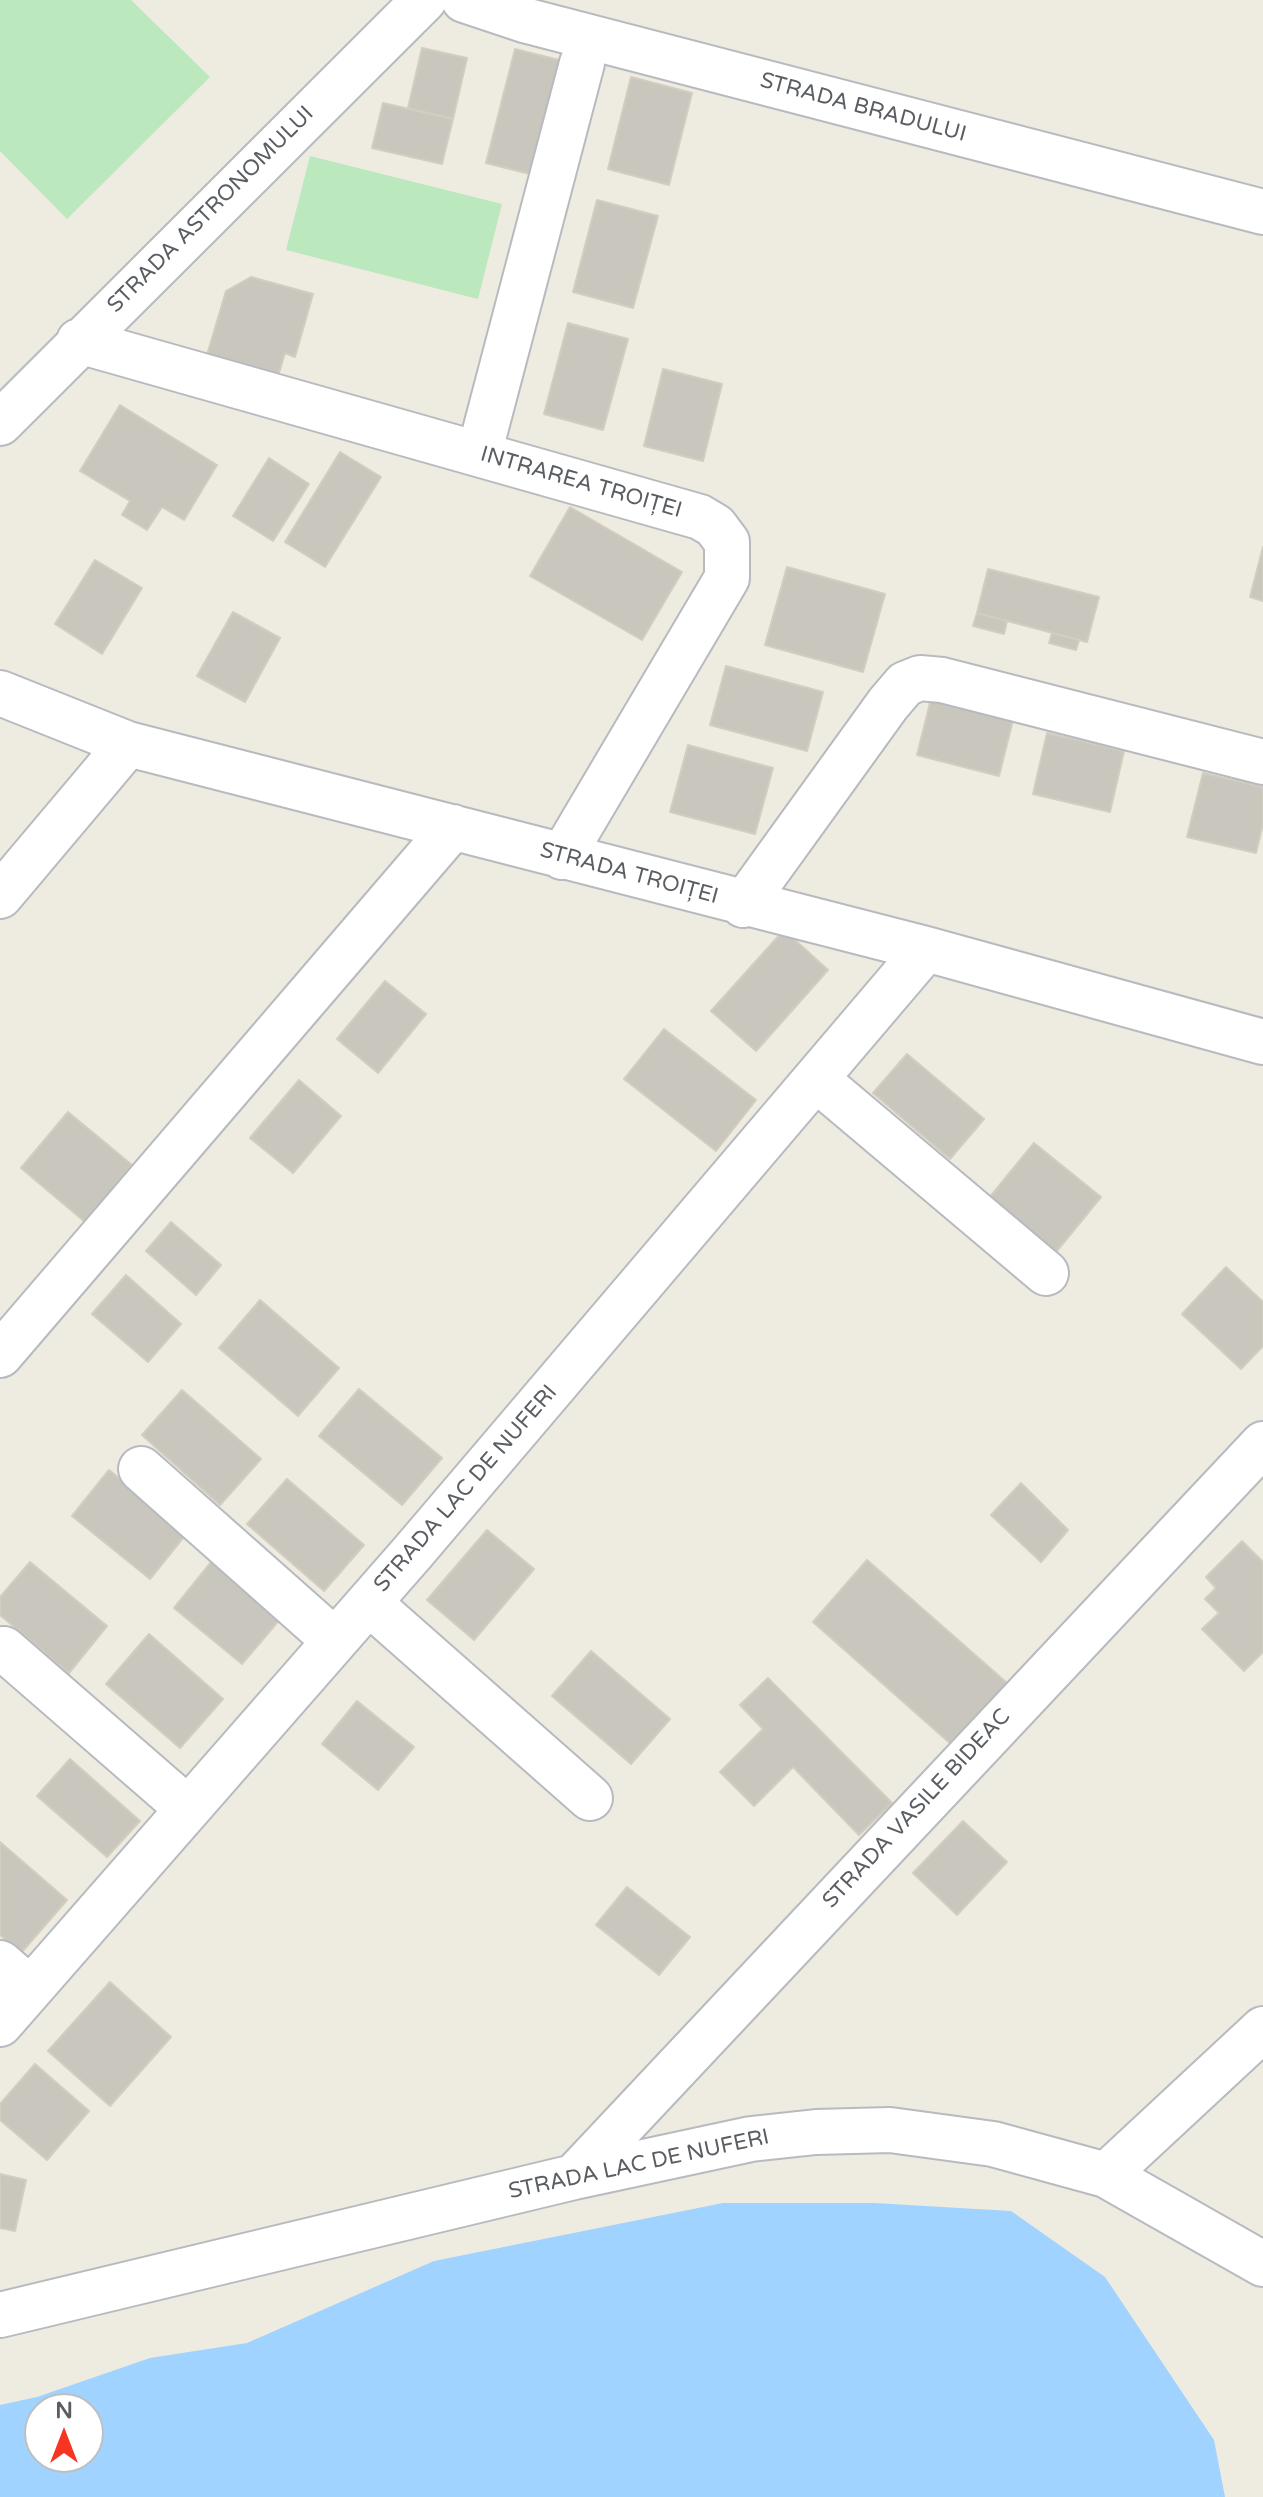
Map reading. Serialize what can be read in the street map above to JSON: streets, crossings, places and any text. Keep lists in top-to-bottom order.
{
  "streets": {
    "street": [
      "STRADA BRADULUI",
      "STRADA ASTRONOMULUI",
      "INTRAREA TROIȚEI",
      "STRADA TROIȚEI",
      "STRADA LAC DE NUFERI",
      "STRADA VASILE BIDEAC"
    ]
  },
  "crossings": [
    ["STRADA ASTRONOMULUI", "INTRAREA TROIȚEI"],
    ["INTRAREA TROIȚEI", "STRADA TROIȚEI"],
    ["STRADA TROIȚEI", "STRADA LAC DE NUFERI"],
    ["STRADA LAC DE NUFERI", "STRADA VASILE BIDEAC"]
  ],
  "north": "top"
}
